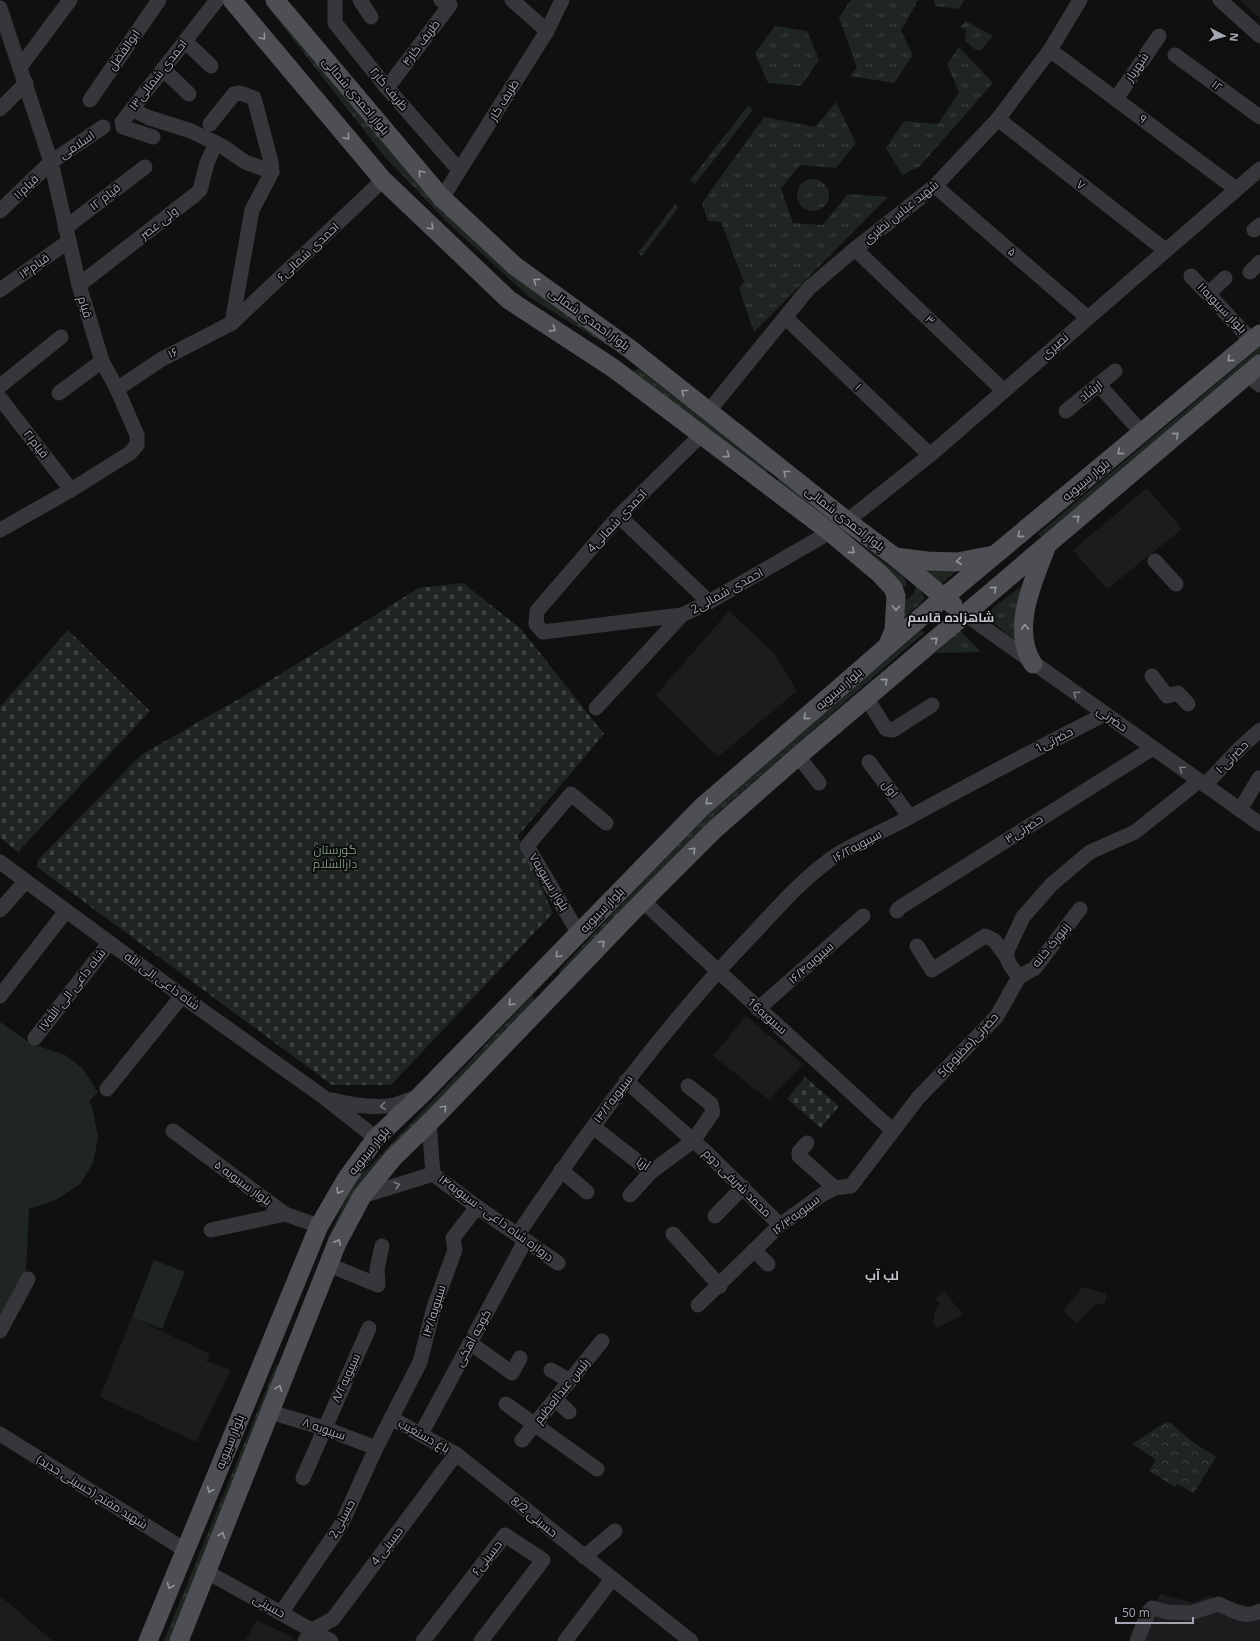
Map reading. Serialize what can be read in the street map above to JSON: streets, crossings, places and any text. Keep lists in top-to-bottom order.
{
  "streets": {
    "main road": ["بلوار احمدی شمالی", "بلوار سیبویه"],
    "street": [
      "ظریف کار۴",
      "ابوالفضل",
      "شهریار",
      "احمدی شمالی۱۳",
      "۱۲",
      "۲ظریف کار",
      "ظریف کار",
      "۹",
      "اسلامی",
      "۷",
      "قیام۱۱",
      "قیام ۱۲",
      "شهید عباس نظیری",
      "ولی عصر",
      "احمدی شمالی۶",
      "۵",
      "قیام۱۳",
      "قیام",
      "بلوار سیبویه۱۱",
      "۳",
      "نصیری",
      "۱۶",
      "۱",
      "ارشاد",
      "قیام۲۱",
      "4احمدی شمالی",
      "2احمدی شمالی",
      "حضرتی",
      "1حضرتی",
      "حضرتی۱۰",
      "اول",
      "حضرتی۳",
      "سیبویه۱۶/۲",
      "بلوار سیبویه۷",
      "زنبورک خانه",
      "سیبویه۱۶/۴",
      "شاه داعی الی الله",
      "شاه داعی الی الله۱۷",
      "سیبویه16",
      "5حضرتی(مظلوم)",
      "سیبویه۱۴/۲",
      "آریا",
      "بلوار سیبویه ۵",
      "محمد شریفی دوم",
      "سیبویه۱۶/۳",
      "دروازه شاه داعی - سیبویه۱۴",
      "سیبویه۱۴/۱",
      "کوچه آهکی",
      "سیبویه۸/۲",
      "رئیس عبدالعظیم",
      "سیبویه ۸",
      "باغ دستغیب",
      "شهید مفتح (حسینی جدید)",
      "8/2 حسینی",
      "حسینی2",
      "حسینی 4",
      "حسینی۶",
      "حسینی"
    ]
  },
  "crossings": [
    ["ظریف کار۴", "۲ظریف کار"],
    ["شهریار", "۹"],
    ["۲ظریف کار", "ظریف کار"],
    ["بلوار احمدی شمالی", "ظریف کار"],
    ["بلوار احمدی شمالی", "شهید عباس نظیری"],
    ["بلوار احمدی شمالی", "احمدی شمالی۶"],
    ["بلوار احمدی شمالی", "نصیری"],
    ["بلوار احمدی شمالی", "بلوار سیبویه"],
    ["بلوار احمدی شمالی", "4احمدی شمالی"],
    ["بلوار احمدی شمالی", "2احمدی شمالی"],
    ["بلوار احمدی شمالی", "حضرتی"],
    ["۹", "شهید عباس نظیری"],
    ["۹", "نصیری"],
    ["اسلامی", "قیام۱۱"],
    ["اسلامی", "قیام"],
    ["۷", "شهید عباس نظیری"],
    ["۷", "نصیری"],
    ["قیام۱۱", "قیام"],
    ["قیام ۱۲", "قیام۱۳"],
    ["قیام ۱۲", "قیام"],
    ["شهید عباس نظیری", "۵"],
    ["شهید عباس نظیری", "۳"],
    ["شهید عباس نظیری", "۱"],
    ["ولی عصر", "قیام"],
    ["احمدی شمالی۶", "۱۶"],
    ["۵", "نصیری"],
    ["قیام۱۳", "قیام"],
    ["قیام", "۱۶"],
    ["قیام", "قیام۲۱"],
    ["بلوار سیبویه۱۱", "بلوار سیبویه"],
    ["۳", "نصیری"],
    ["نصیری", "۱"],
    ["بلوار سیبویه", "حضرتی"],
    ["بلوار سیبویه", "بلوار سیبویه۷"],
    ["بلوار سیبویه", "شاه داعی الی الله"],
    ["بلوار سیبویه", "سیبویه16"],
    ["بلوار سیبویه", "بلوار سیبویه ۵"],
    ["بلوار سیبویه", "سیبویه ۸"],
    ["بلوار سیبویه", "شهید مفتح (حسینی جدید)"],
    ["بلوار سیبویه", "حسینی"],
    ["4احمدی شمالی", "2احمدی شمالی"],
    ["حضرتی", "1حضرتی"],
    ["حضرتی", "حضرتی۱۰"],
    ["حضرتی", "حضرتی۳"],
    ["1حضرتی", "سیبویه۱۶/۲"],
    ["اول", "سیبویه۱۶/۲"],
    ["سیبویه۱۶/۲", "سیبویه16"],
    ["سیبویه۱۶/۲", "سیبویه۱۴/۲"],
    ["زنبورک خانه", "5حضرتی(مظلوم)"],
    ["سیبویه۱۶/۴", "سیبویه16"],
    ["شاه داعی الی الله", "شاه داعی الی الله۱۷"],
    ["سیبویه16", "5حضرتی(مظلوم)"],
    ["سیبویه16", "سیبویه۱۴/۲"],
    ["سیبویه16", "سیبویه۱۶/۳"],
    ["5حضرتی(مظلوم)", "سیبویه۱۶/۳"],
    ["سیبویه۱۴/۲", "آریا"],
    ["سیبویه۱۴/۲", "محمد شریفی دوم"],
    ["سیبویه۱۴/۲", "دروازه شاه داعی - سیبویه۱۴"],
    ["سیبویه۱۴/۲", "کوچه آهکی"],
    ["آریا", "محمد شریفی دوم"],
    ["محمد شریفی دوم", "سیبویه۱۶/۳"],
    ["دروازه شاه داعی - سیبویه۱۴", "سیبویه۱۴/۱"],
    ["دروازه شاه داعی - سیبویه۱۴", "کوچه آهکی"],
    ["سیبویه۱۴/۱", "باغ دستغیب"],
    ["سیبویه۱۴/۱", "حسینی2"],
    ["کوچه آهکی", "باغ دستغیب"],
    ["سیبویه۸/۲", "سیبویه ۸"],
    ["سیبویه ۸", "حسینی2"],
    ["باغ دستغیب", "8/2 حسینی"],
    ["باغ دستغیب", "حسینی2"],
    ["باغ دستغیب", "حسینی 4"],
    ["8/2 حسینی", "حسینی 4"],
    ["حسینی2", "حسینی"],
    ["حسینی 4", "حسینی"]
  ],
  "one_way": ["حضرتی"],
  "districts": ["شاهزاده قاسم", "لب آب"],
  "parks": ["گورستان دارالسلام"],
  "scale_bar": "50 m",
  "north": "right"
}
